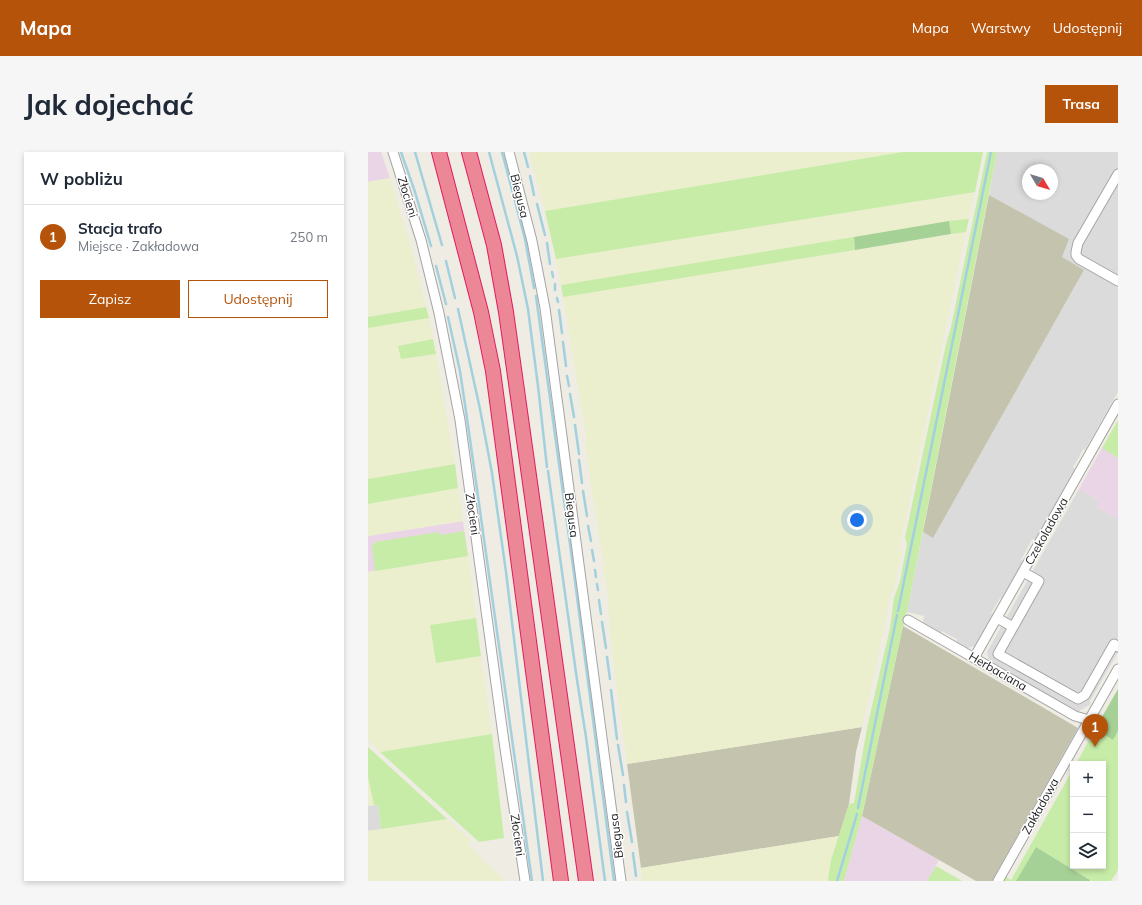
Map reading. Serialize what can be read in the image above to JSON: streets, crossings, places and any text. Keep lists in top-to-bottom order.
{
  "streets": {
    "street": [
      "Biegusa",
      "Złocieni",
      "Czekoladowa",
      "Herbaciana",
      "Zakładowa"
    ]
  },
  "crossings": [
    ["Czekoladowa", "Herbaciana"],
    ["Herbaciana", "Zakładowa"]
  ],
  "north": "bottom right",
  "page": {
    "header": "Mapa",
    "nav": ["Mapa", "Warstwy", "Udostępnij"],
    "buttons": [
      "Trasa",
      ["Zapisz", "Udostępnij"]
    ],
    "title": "Jak dojechać",
    "heading": "W pobliżu",
    "list": [
      {
        "mark": "1",
        "name": "Stacja trafo",
        "note": "Miejsce · Zakładowa",
        "value": "250 m"
      }
    ],
    "pins": "1",
    "map_buttons": ["+", "−"]
  }
}
